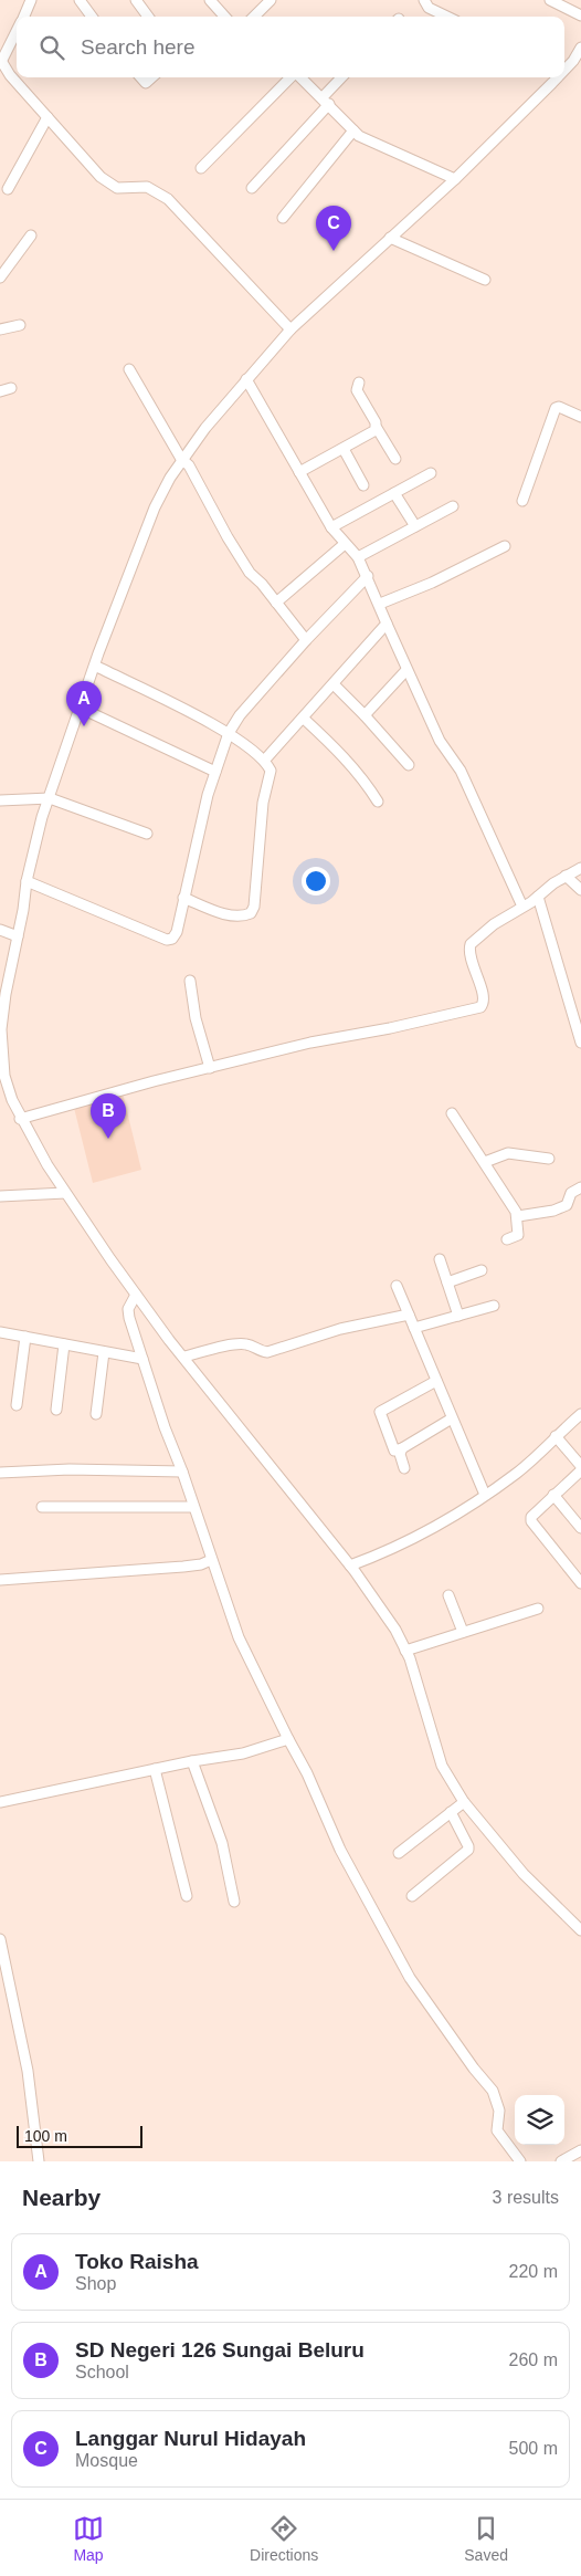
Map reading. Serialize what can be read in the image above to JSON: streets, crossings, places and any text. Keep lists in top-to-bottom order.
{
  "scale_bar": "100 m",
  "page": {
    "search": "Search here",
    "pins": ["C", "A", "B"],
    "scale": "100 m",
    "heading": ["Nearby", "3 results"],
    "list": [
      {
        "mark": "A",
        "name": "Toko Raisha",
        "note": "Shop",
        "value": "220 m"
      },
      {
        "mark": "B",
        "name": "SD Negeri 126 Sungai Beluru",
        "note": "School",
        "value": "260 m"
      },
      {
        "mark": "C",
        "name": "Langgar Nurul Hidayah",
        "note": "Mosque",
        "value": "500 m"
      }
    ],
    "nav": ["Map", "Directions", "Saved"]
  }
}
